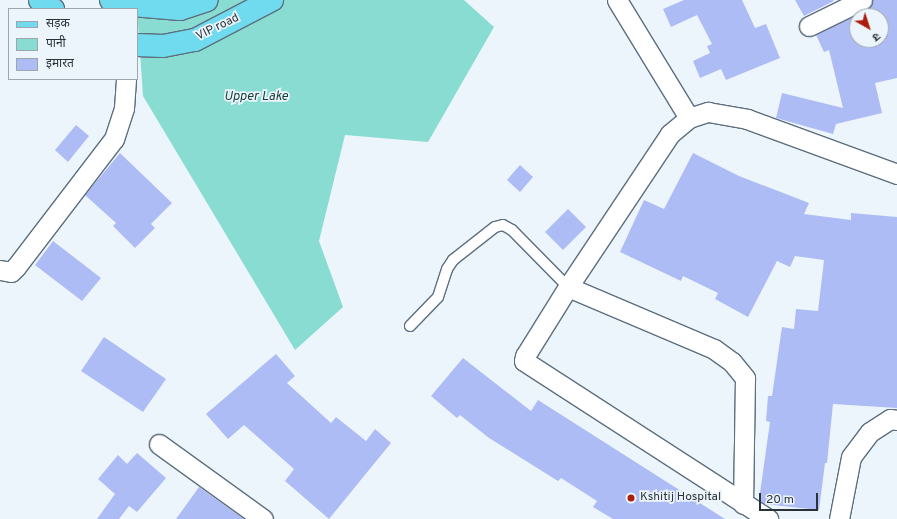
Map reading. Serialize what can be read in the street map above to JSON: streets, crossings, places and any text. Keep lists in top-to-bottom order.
{
  "streets": {
    "main road": ["VIP road"]
  },
  "water": ["Upper Lake"],
  "places": ["Kshitij Hospital"],
  "legend": ["सड़क", "पानी", "इमारत"],
  "scale_bar": "20 m",
  "north": "bottom right"
}
